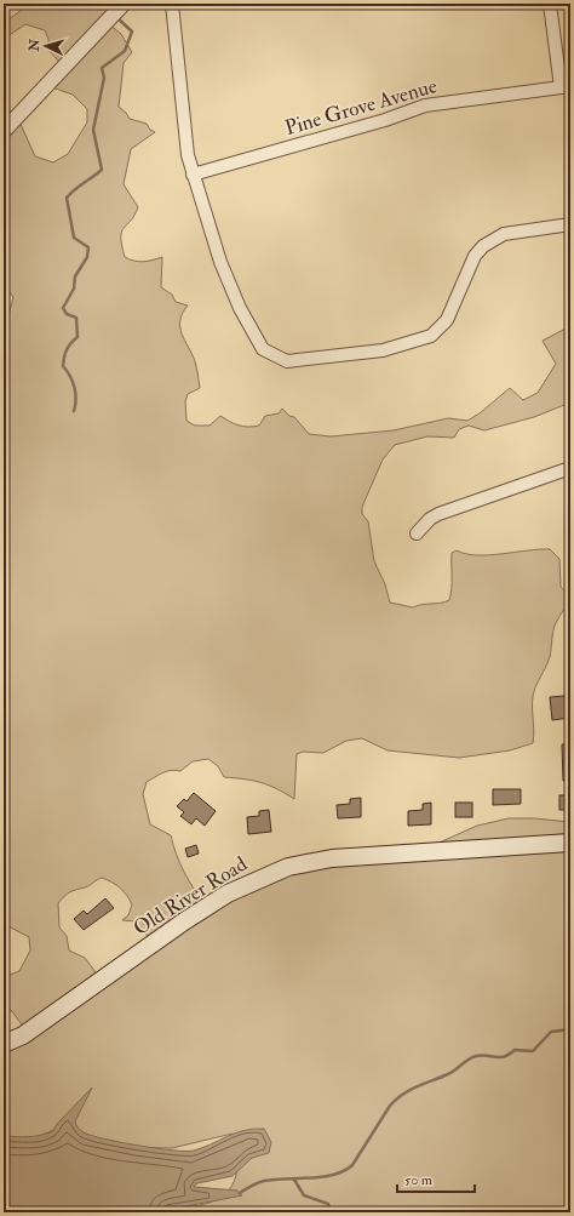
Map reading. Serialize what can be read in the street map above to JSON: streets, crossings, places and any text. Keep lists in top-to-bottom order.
{
  "streets": {
    "main road": ["Old River Road"],
    "street": ["Pine Grove Avenue"]
  },
  "scale_bar": "50 m",
  "north": "left"
}
